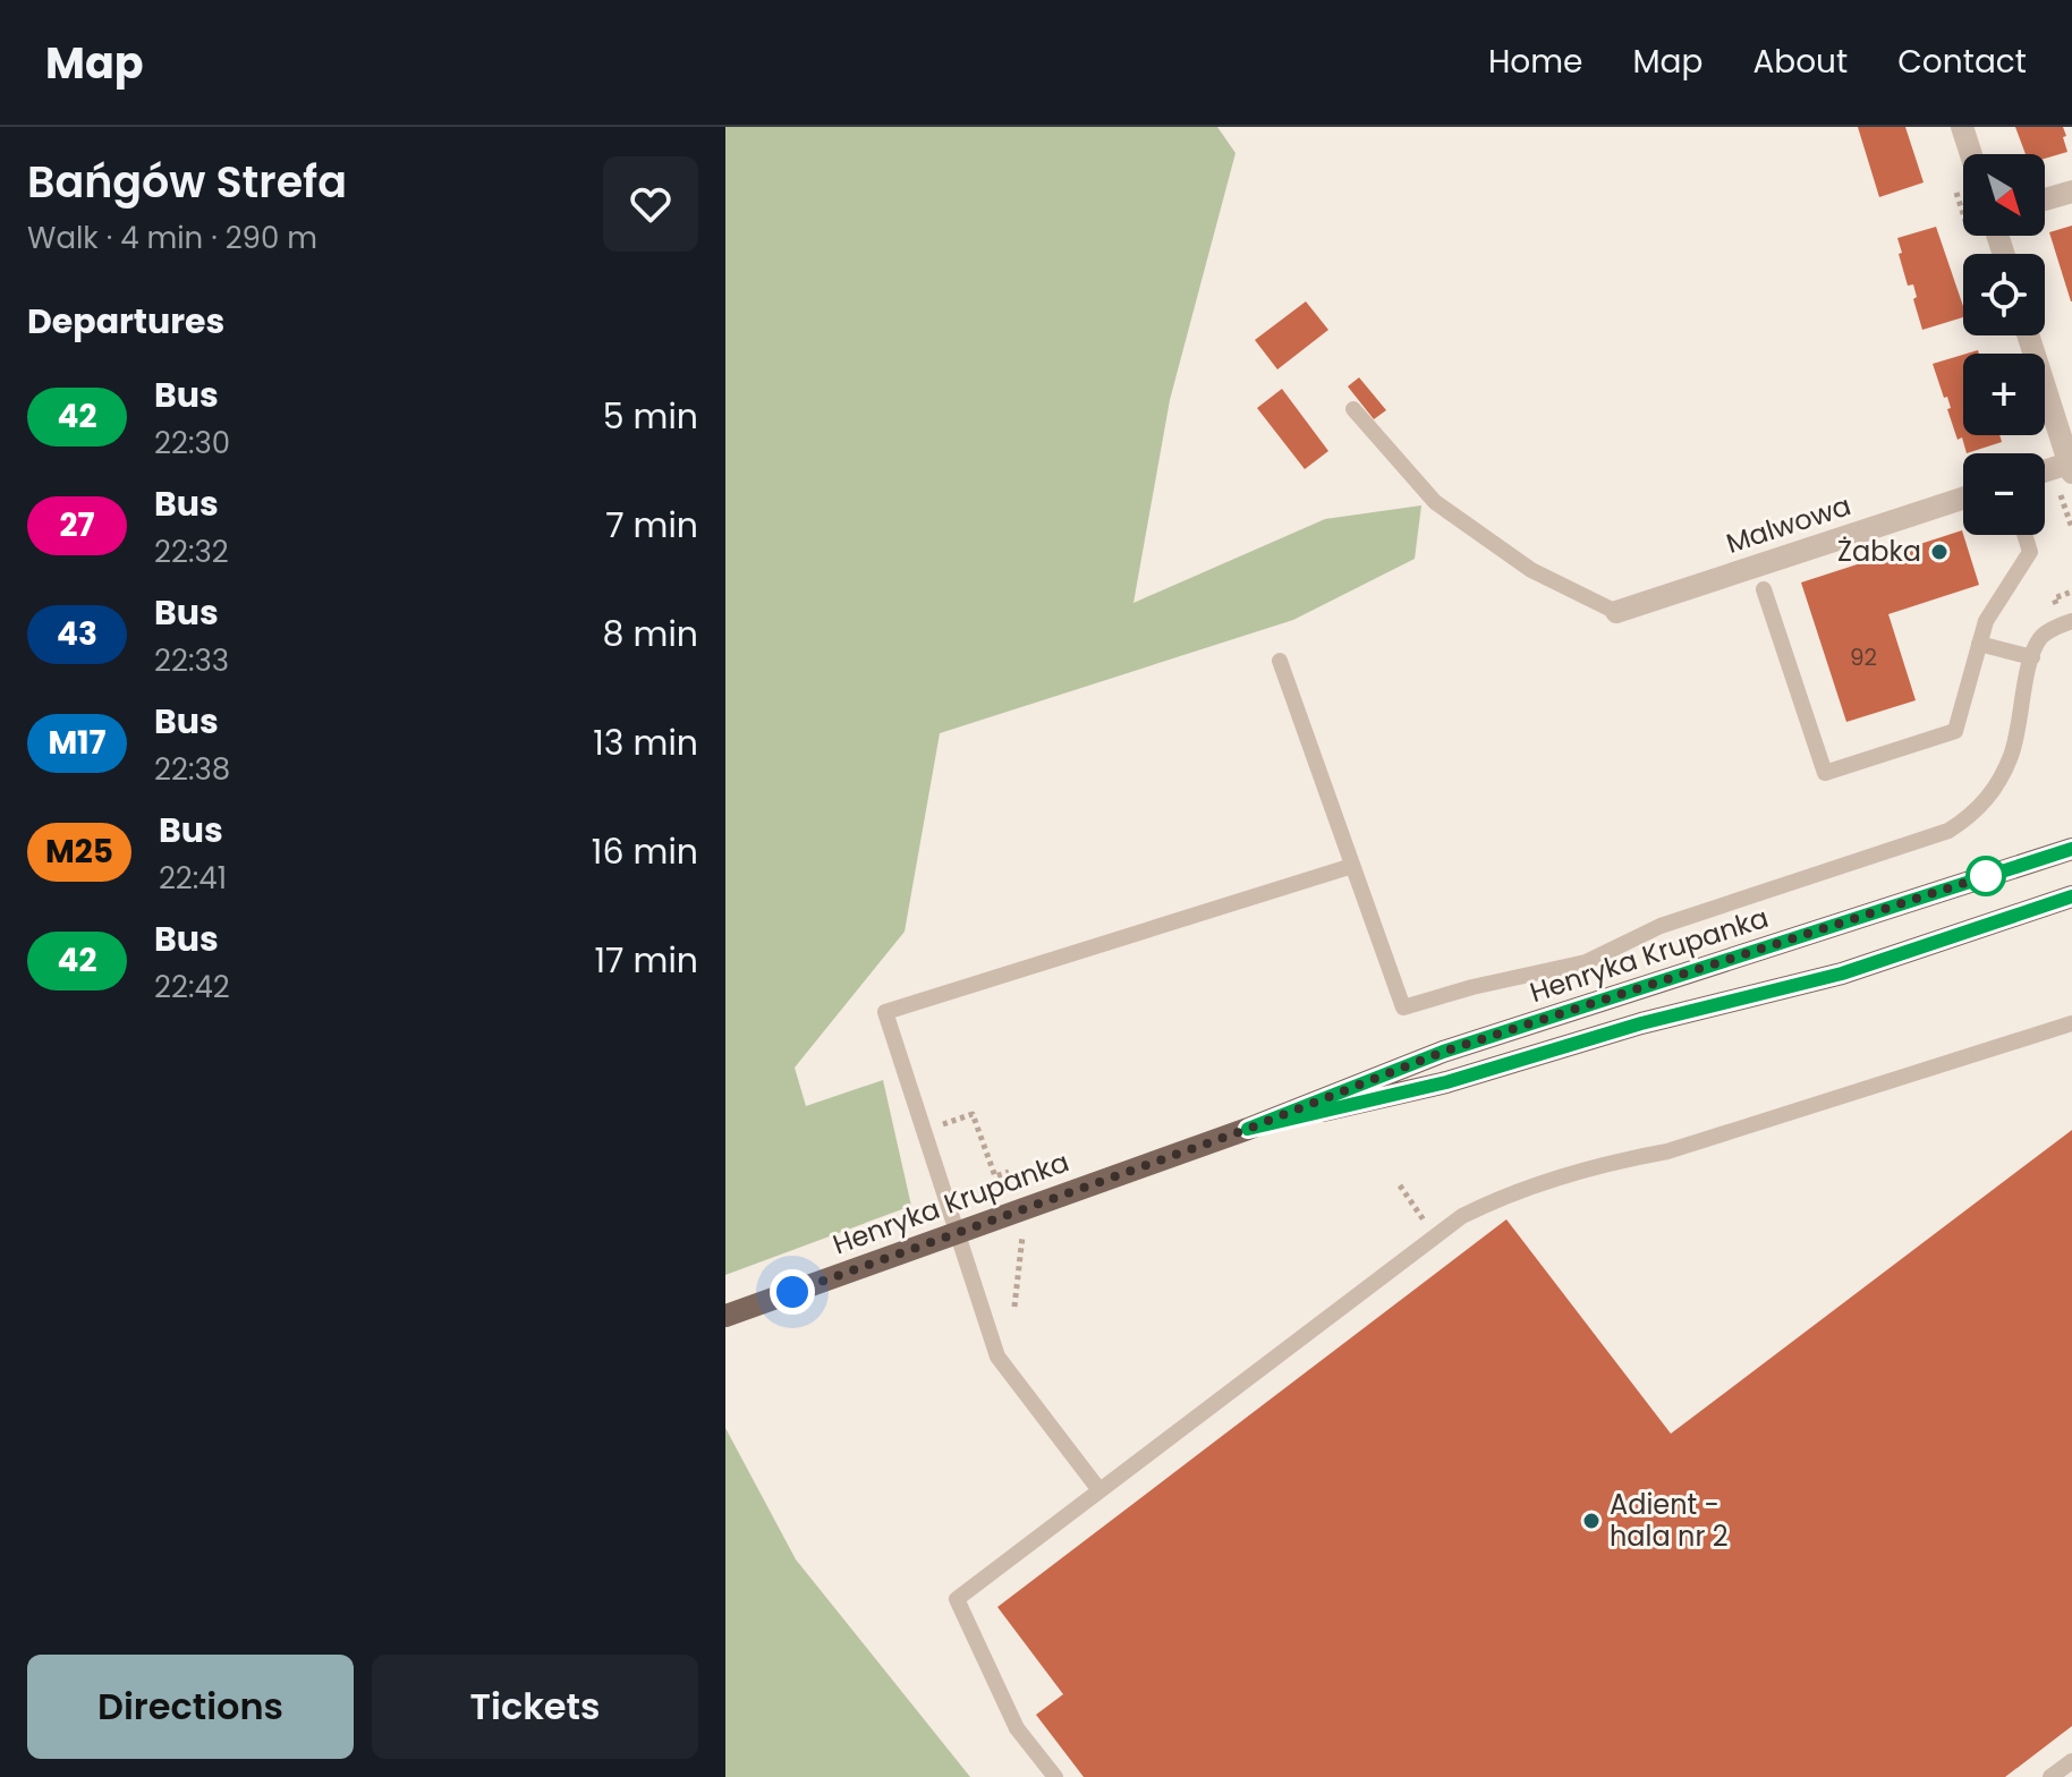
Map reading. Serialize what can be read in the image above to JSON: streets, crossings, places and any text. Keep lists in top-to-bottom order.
{
  "streets": {
    "main road": ["Henryka Krupanka"],
    "street": ["Malwowa"]
  },
  "places": ["Żabka", "Adient - hala nr 2"],
  "lines": ["bus line 42"],
  "house_numbers": ["92"],
  "north": "bottom right",
  "page": {
    "header": "Map",
    "nav": [
      "Home",
      "Map",
      "About",
      "Contact"
    ],
    "heading": [
      ["Bańgów Strefa", "Walk · 4 min · 290 m"],
      "Departures"
    ],
    "map_buttons": ["+", "−"],
    "list": [
      {
        "mark": "42",
        "name": "Bus",
        "note": "22:30",
        "value": "5 min"
      },
      {
        "mark": "27",
        "name": "Bus",
        "note": "22:32",
        "value": "7 min"
      },
      {
        "mark": "43",
        "name": "Bus",
        "note": "22:33",
        "value": "8 min"
      },
      {
        "mark": "M17",
        "name": "Bus",
        "note": "22:38",
        "value": "13 min"
      },
      {
        "mark": "M25",
        "name": "Bus",
        "note": "22:41",
        "value": "16 min"
      },
      {
        "mark": "42",
        "name": "Bus",
        "note": "22:42",
        "value": "17 min"
      }
    ],
    "buttons": ["Directions", "Tickets"]
  }
}
